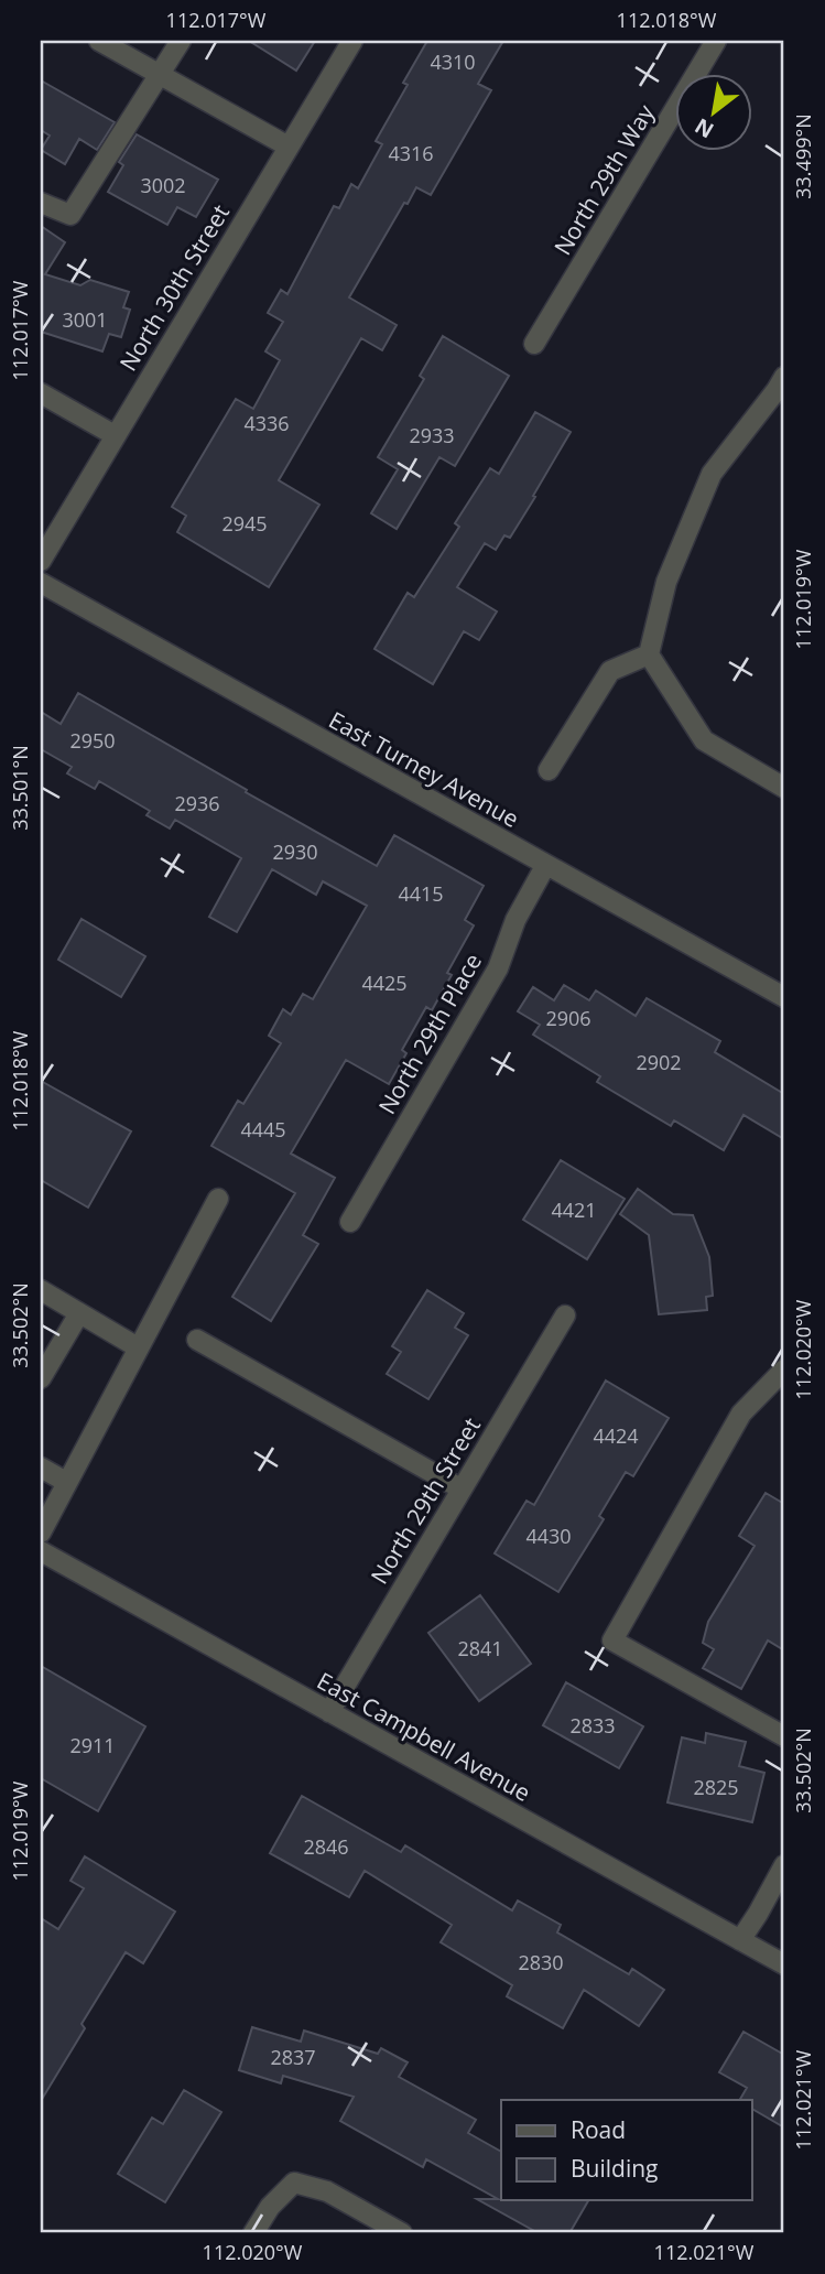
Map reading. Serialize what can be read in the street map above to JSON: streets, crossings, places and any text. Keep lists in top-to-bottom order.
{
  "streets": {
    "street": [
      "North 29th Way",
      "North 30th Street",
      "East Turney Avenue",
      "North 29th Place",
      "North 29th Street",
      "East Campbell Avenue"
    ]
  },
  "crossings": [
    ["East Turney Avenue", "North 29th Place"],
    ["North 29th Street", "East Campbell Avenue"]
  ],
  "house_numbers": [
    "4310",
    "4316",
    "3002",
    "3001",
    "4336",
    "2933",
    "2945",
    "2950",
    "2936",
    "2930",
    "4415",
    "4425",
    "2906",
    "2902",
    "4445",
    "4421",
    "4424",
    "4430",
    "2841",
    "2833",
    "2911",
    "2825",
    "2846",
    "2830",
    "2837"
  ],
  "legend": ["Road", "Building"],
  "north": "bottom left",
  "coordinates": [
    "112.017°W",
    "112.018°W",
    "33.499°N",
    "112.019°W",
    "33.501°N",
    "33.502°N",
    "112.020°W",
    "112.021°W"
  ]
}
